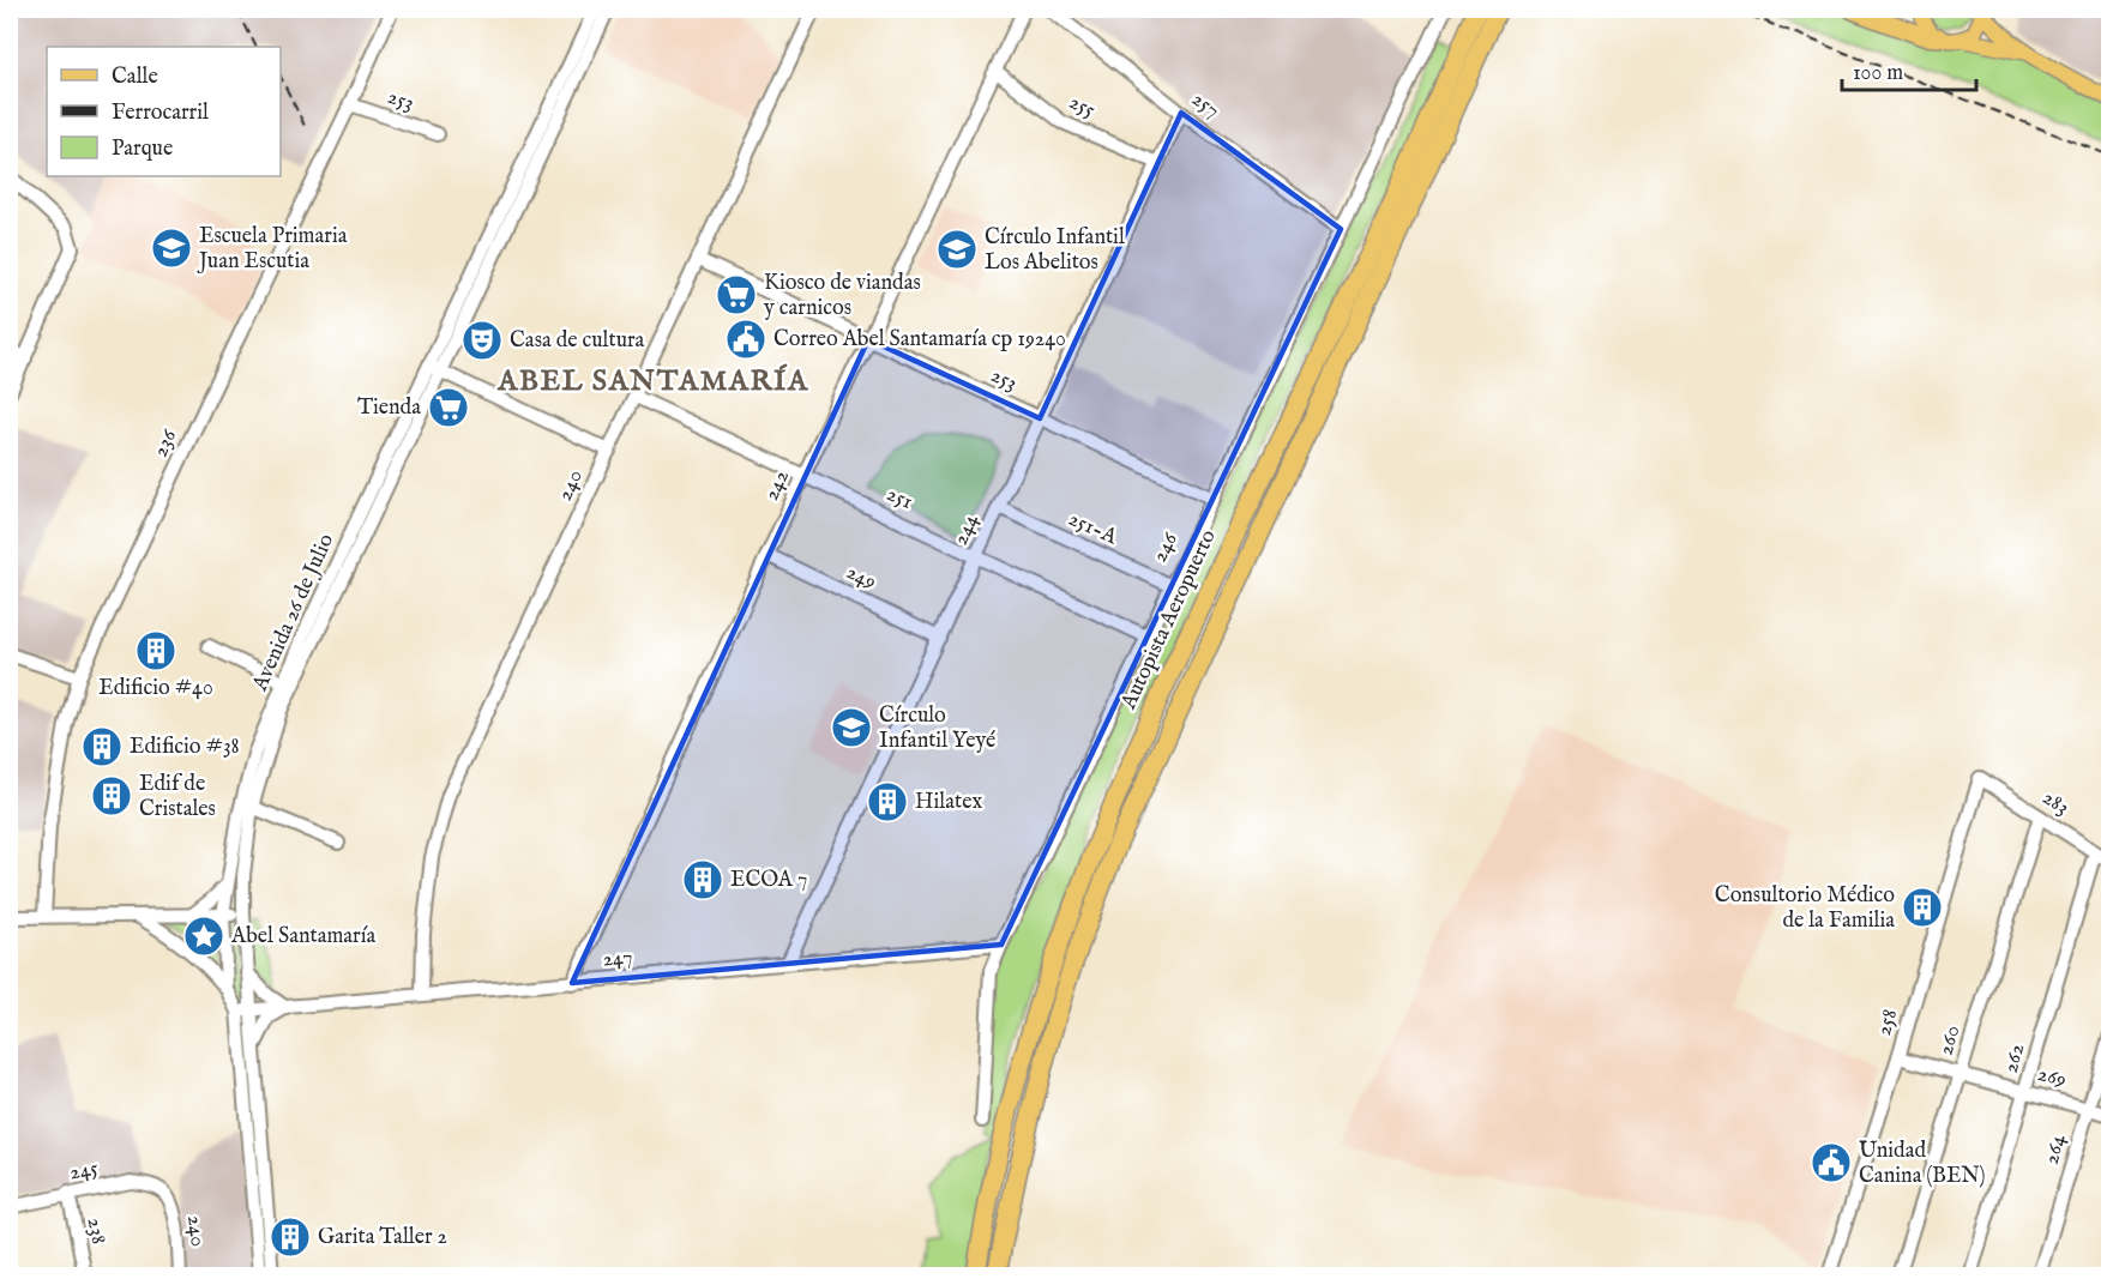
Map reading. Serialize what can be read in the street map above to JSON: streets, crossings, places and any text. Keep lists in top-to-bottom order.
{
  "streets": {
    "highway": ["Autopista Aeropuerto"],
    "street": [
      "253",
      "257",
      "255",
      "236",
      "240",
      "242",
      "251",
      "251-A",
      "244",
      "246",
      "249",
      "Avenida 26 de Julio",
      "283",
      "247",
      "258",
      "260",
      "262",
      "269",
      "264",
      "245",
      "238"
    ]
  },
  "crossings": [
    ["253", "236"],
    ["253", "240"],
    ["253", "242"],
    ["253", "244"],
    ["253", "246"],
    ["257", "244"],
    ["257", "246"],
    ["255", "242"],
    ["255", "244"],
    ["240", "251"],
    ["240", "247"],
    ["240", "245"],
    ["242", "251"],
    ["242", "249"],
    ["242", "247"],
    ["251", "244"],
    ["251", "246"],
    ["251-A", "244"],
    ["251-A", "246"],
    ["244", "249"],
    ["244", "247"],
    ["246", "247"],
    ["Avenida 26 de Julio", "247"],
    ["283", "258"],
    ["283", "260"],
    ["283", "262"],
    ["258", "269"],
    ["260", "269"],
    ["262", "269"],
    ["269", "264"],
    ["245", "238"]
  ],
  "districts": ["ABEL SANTAMARÍA"],
  "places": {
    "school or university": ["Escuela Primaria Juan Escutia", "Círculo Infantil Los Abelitos", "Círculo Infantil Yeyé"],
    "supermarket": ["Kiosco de viandas y carnicos", "Tienda"],
    "public building": ["Correo Abel Santamaría cp 19240", "Unidad Canina (BEN)"],
    "theatre": ["Casa de cultura"],
    "building": [
      "Edificio #40",
      "Edificio #38",
      "Edif de Cristales",
      "Hilatex",
      "ECOA 7",
      "Consultorio Médico de la Familia",
      "Garita Taller 2"
    ],
    "place": ["Abel Santamaría"]
  },
  "legend": ["Calle", "Ferrocarril", "Parque"],
  "scale_bar": "100 m"
}
